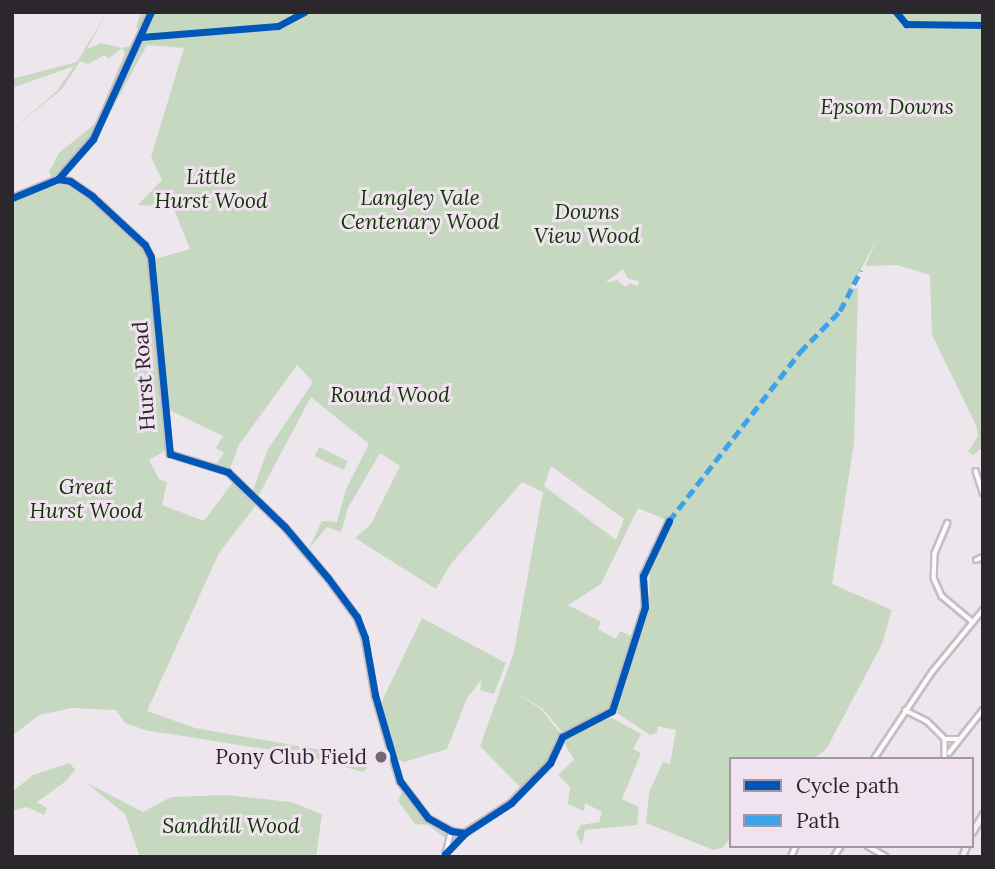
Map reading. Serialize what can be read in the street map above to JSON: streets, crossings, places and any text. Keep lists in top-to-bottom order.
{
  "streets": {
    "street": ["Hurst Road"]
  },
  "parks": [
    "Epsom Downs",
    "Little Hurst Wood",
    "Langley Vale Centenary Wood",
    "Downs View Wood",
    "Round Wood",
    "Great Hurst Wood",
    "Sandhill Wood"
  ],
  "places": ["Pony Club Field"],
  "legend": ["Cycle path", "Path"]
}
